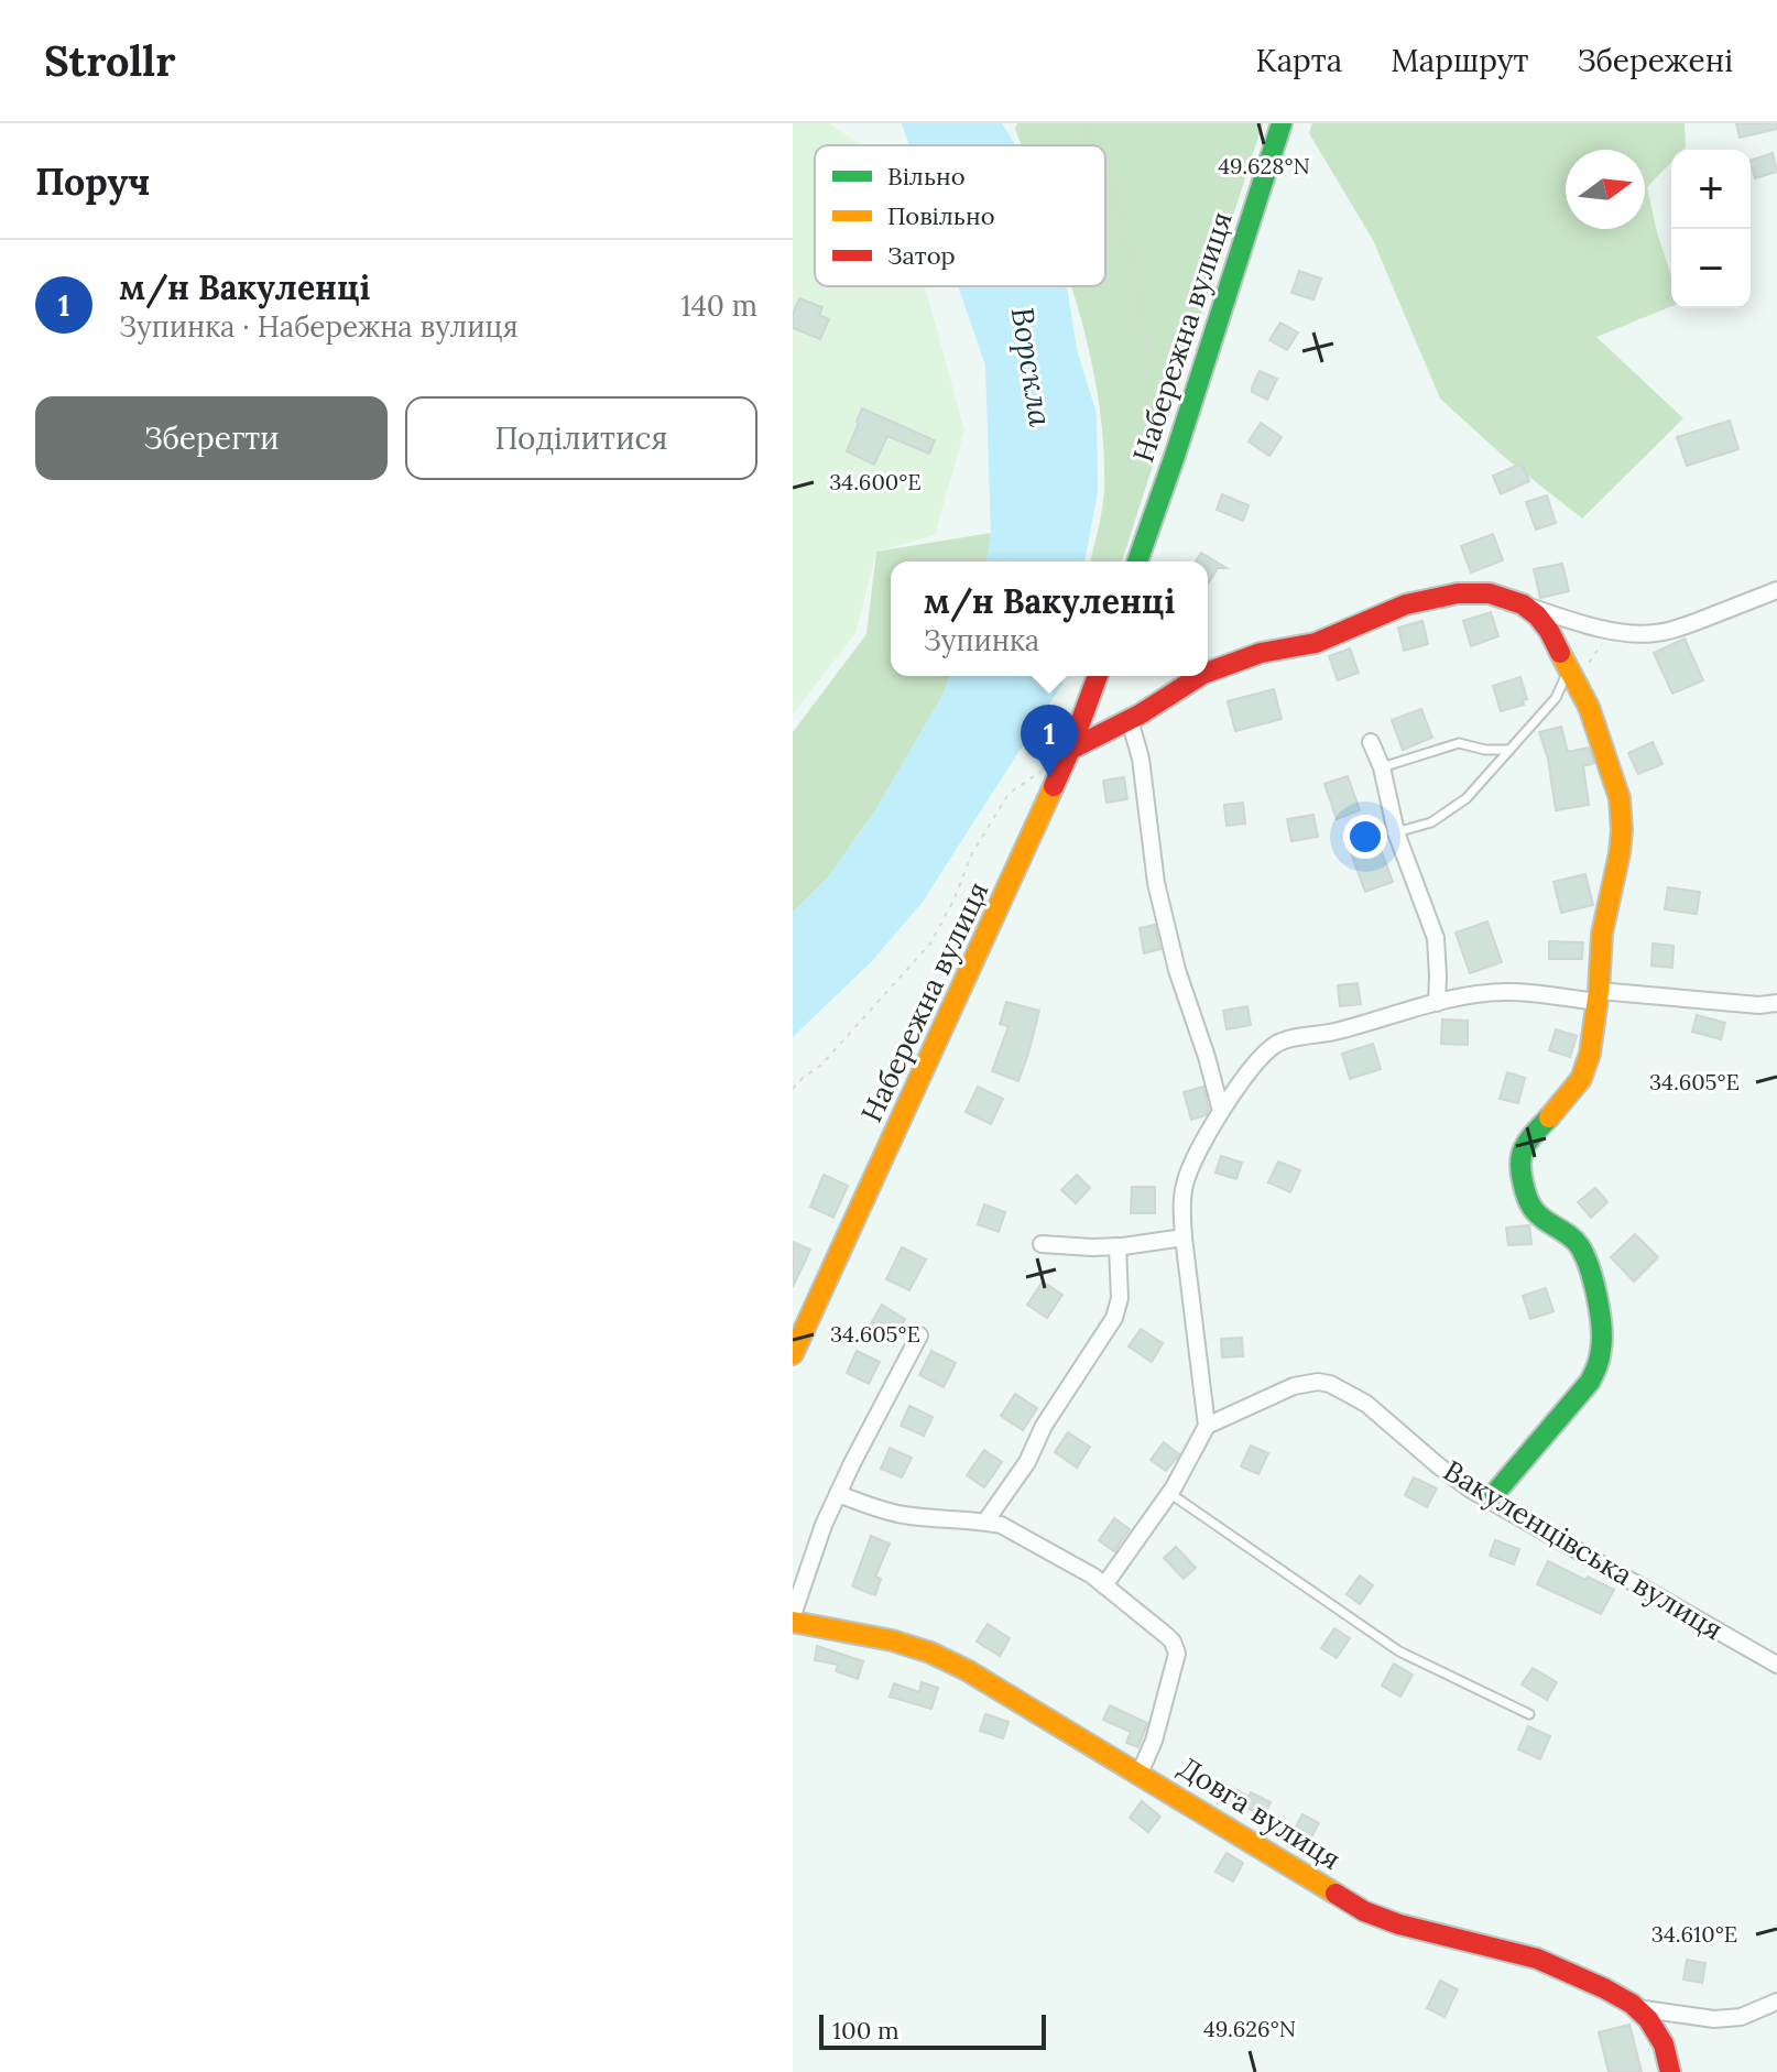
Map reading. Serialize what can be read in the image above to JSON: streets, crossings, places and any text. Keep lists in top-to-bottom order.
{
  "streets": {
    "street": ["Набережна вулиця", "Вакуленцівська вулиця", "Довга вулиця"]
  },
  "water": ["Ворскла"],
  "legend": ["Вільно", "Повільно", "Затор"],
  "scale_bar": "100 m",
  "north": "right",
  "page": {
    "header": "Strollr",
    "nav": ["Карта", "Маршрут", "Збережені"],
    "heading": "Поруч",
    "map_buttons": ["+", "−"],
    "list": [
      {
        "mark": "1",
        "name": "м/н Вакуленці",
        "note": "Зупинка · Набережна вулиця",
        "value": "140 m"
      }
    ],
    "buttons": ["Зберегти", "Поділитися"],
    "popup": ["м/н Вакуленці", "Зупинка"],
    "pins": "1",
    "scale": "100 m"
  },
  "coordinates": [
    "49.628°N",
    "34.600°E",
    "34.605°E",
    "34.610°E",
    "49.626°N"
  ]
}
